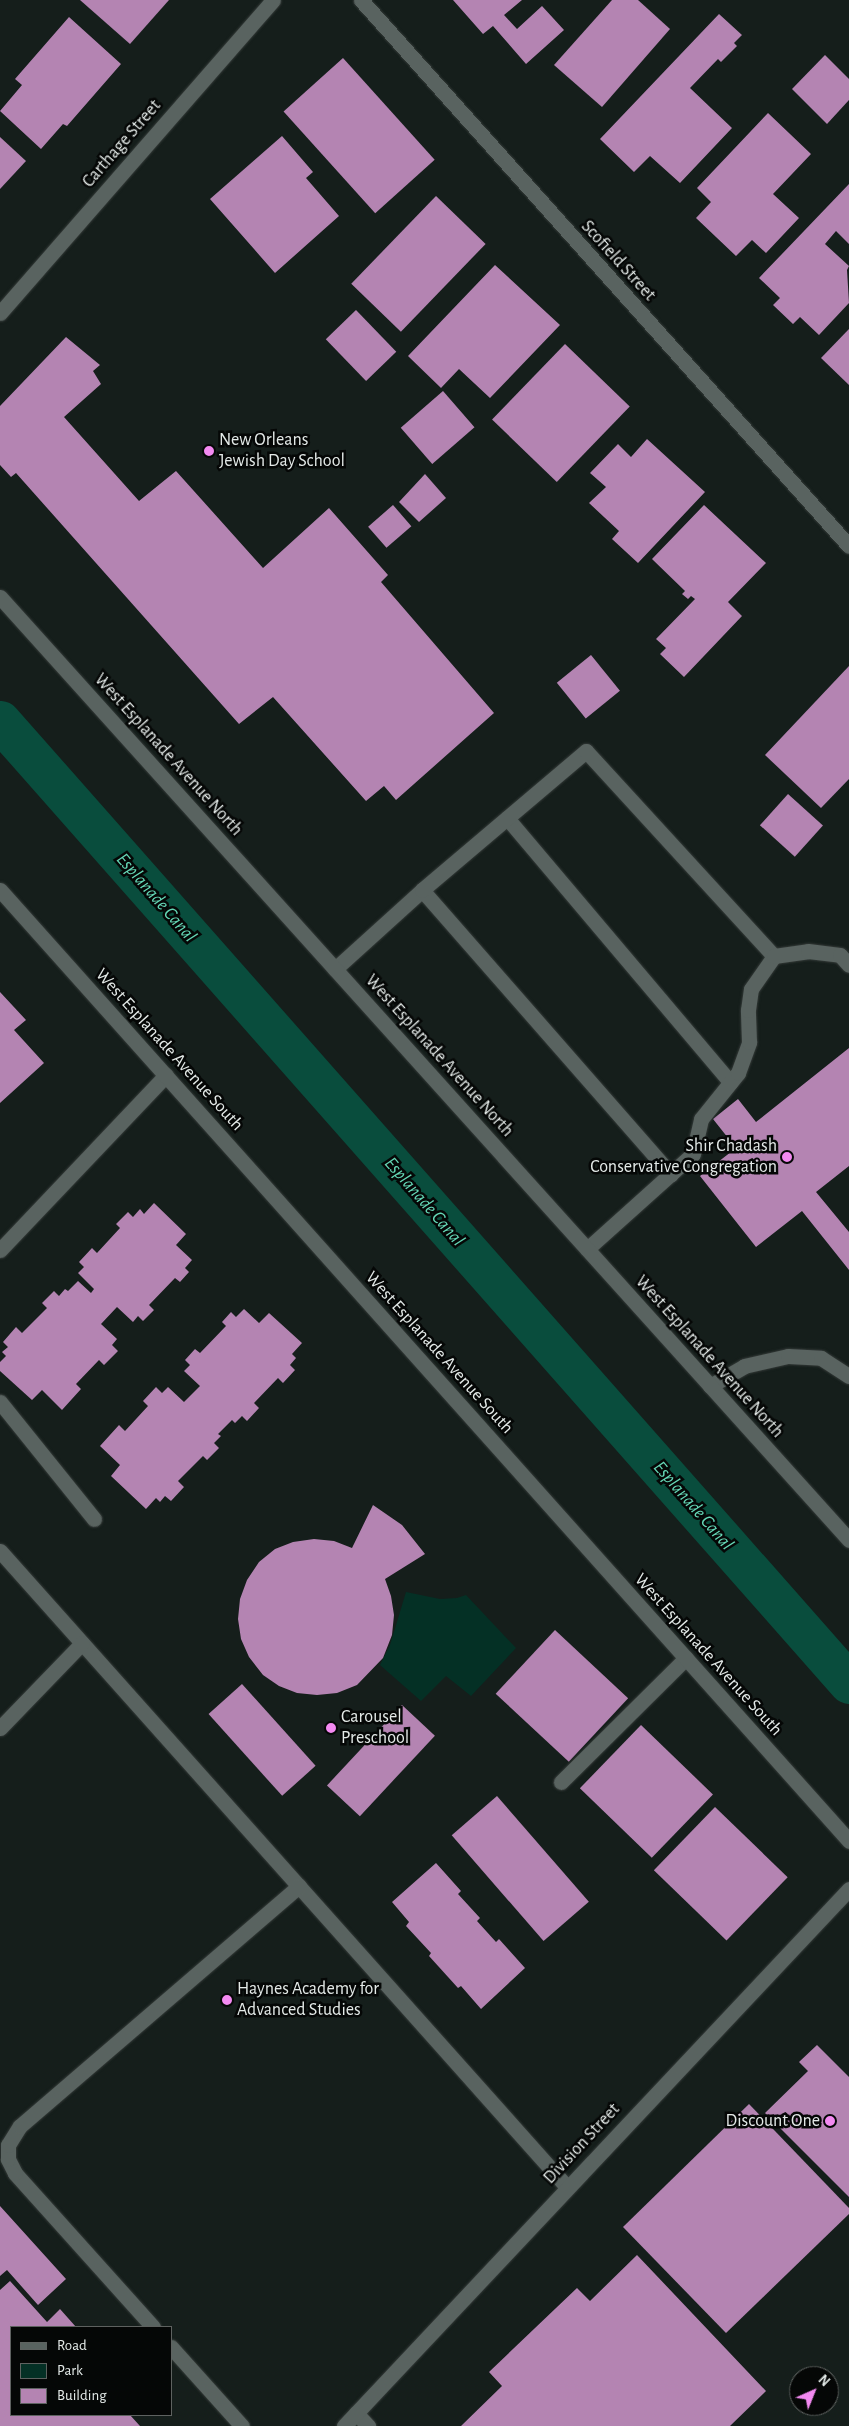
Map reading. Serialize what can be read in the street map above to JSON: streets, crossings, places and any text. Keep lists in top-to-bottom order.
{
  "streets": {
    "main road": [
      "Carthage Street",
      "Scofield Street",
      "West Esplanade Avenue North",
      "West Esplanade Avenue South",
      "Division Street"
    ]
  },
  "water": ["Esplanade Canal"],
  "places": [
    "New Orleans Jewish Day School",
    "Shir Chadash Conservative Congregation",
    "Carousel Preschool",
    "Haynes Academy for Advanced Studies",
    "Discount One"
  ],
  "legend": ["Road", "Park", "Building"],
  "north": "top right"
}
